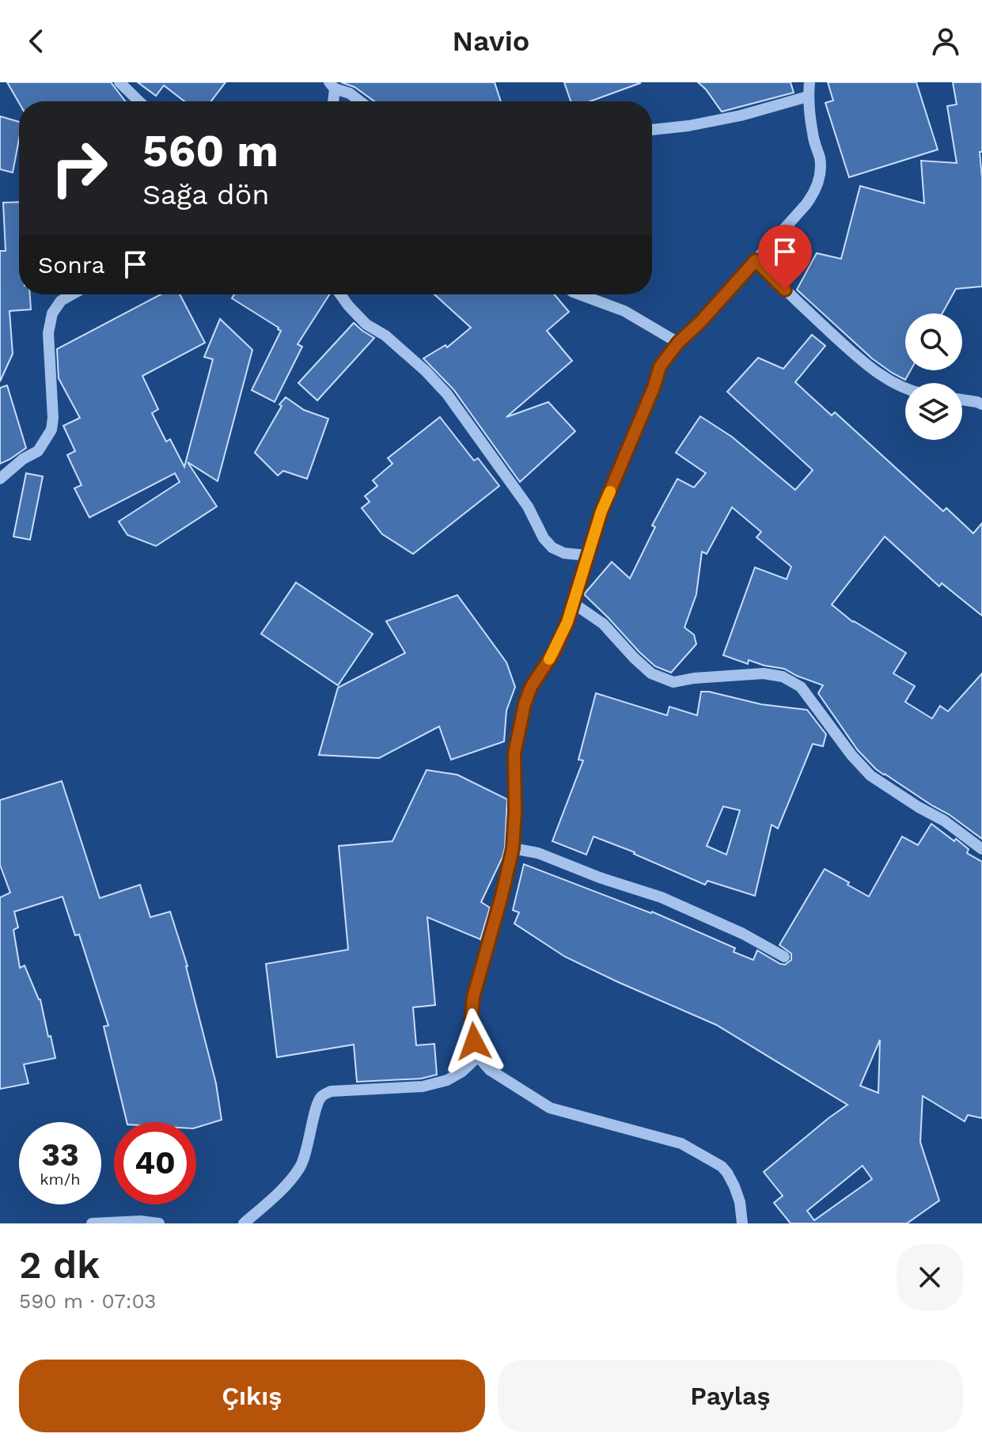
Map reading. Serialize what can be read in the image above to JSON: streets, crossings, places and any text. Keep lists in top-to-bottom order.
{
  "page": {
    "header": "Navio",
    "turn": ["560 m", "Sağa dön"],
    "then": "Sonra",
    "speed": "33 km/h",
    "limit": "40",
    "heading": ["2 dk", "590 m · 07:03"],
    "buttons": ["Çıkış", "Paylaş"]
  }
}
